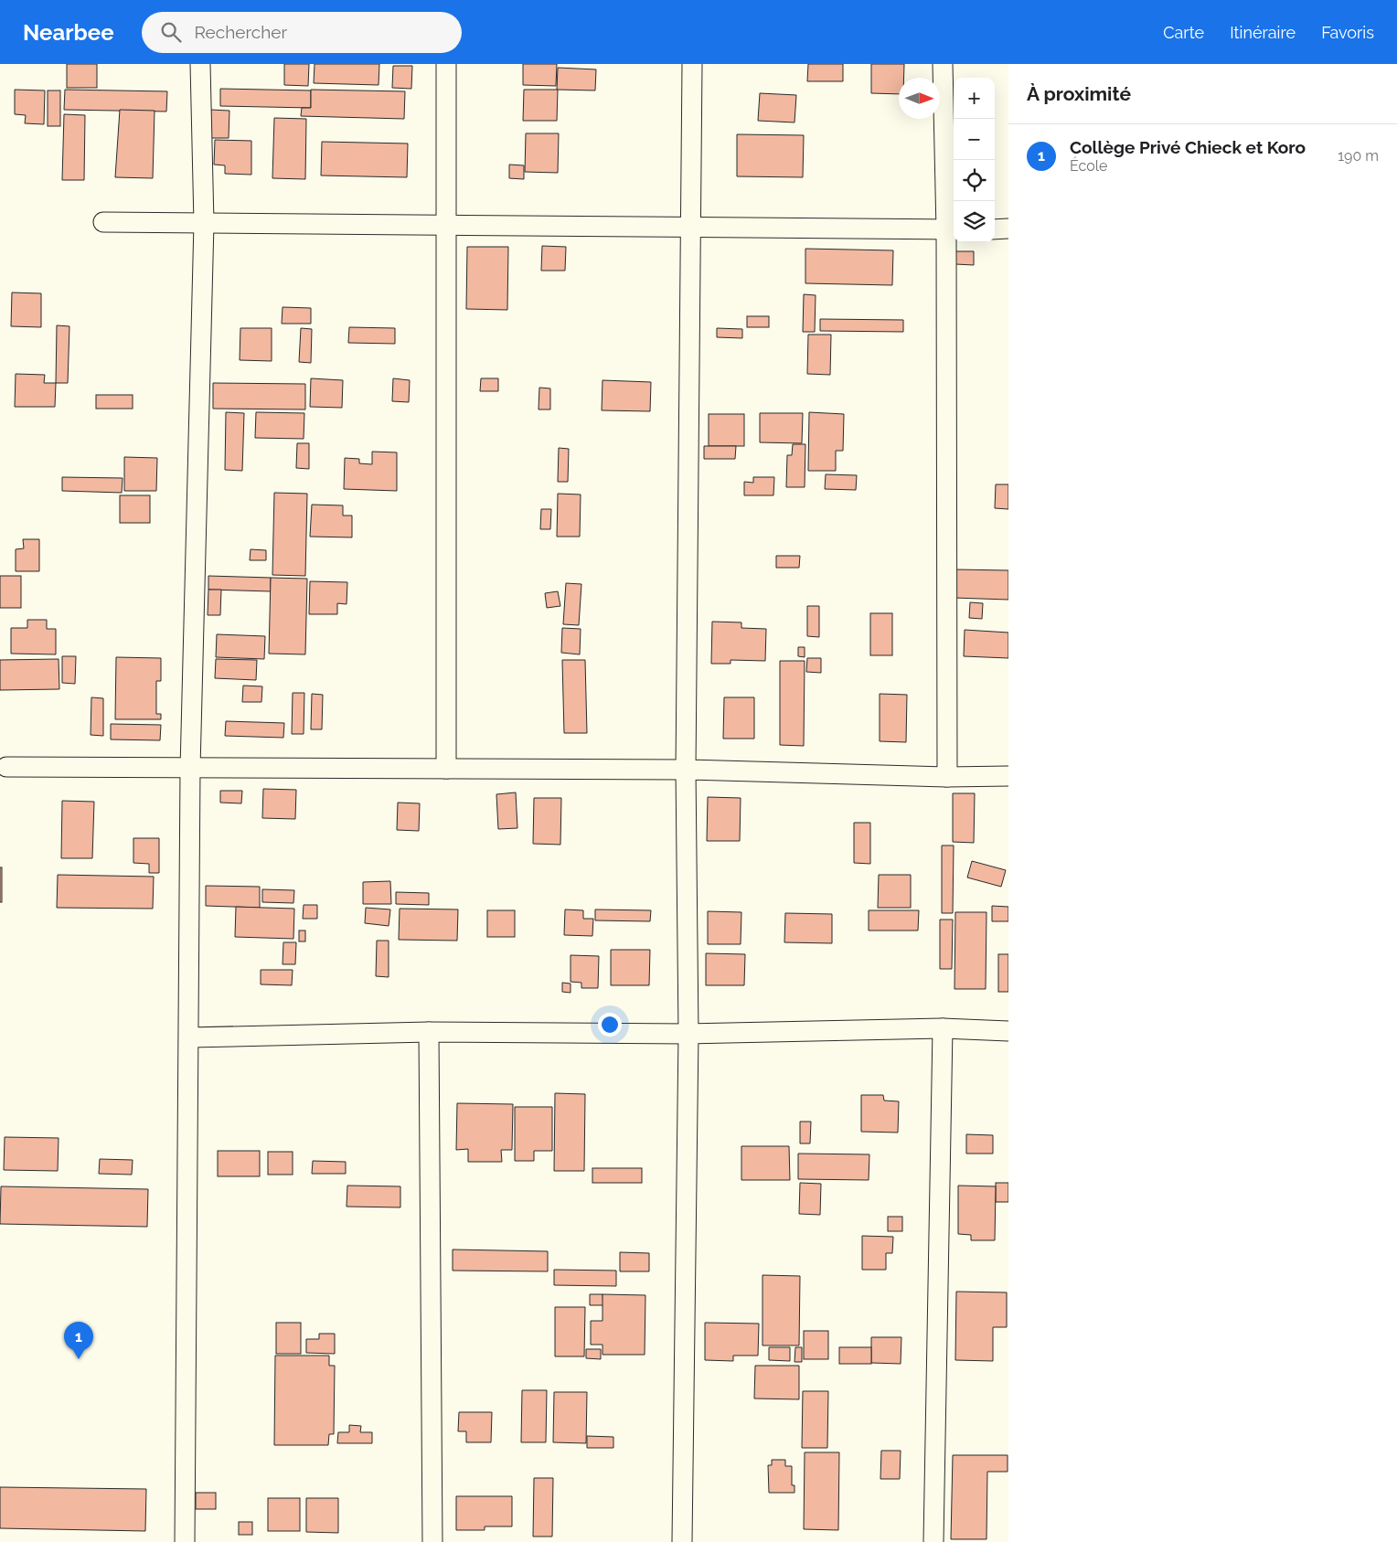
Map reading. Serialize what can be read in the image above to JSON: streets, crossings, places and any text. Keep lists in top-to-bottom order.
{
  "north": "right",
  "page": {
    "header": "Nearbee",
    "search": "Rechercher",
    "nav": ["Carte", "Itinéraire", "Favoris"],
    "heading": "À proximité",
    "map_buttons": ["+", "−"],
    "list": [
      {
        "mark": "1",
        "name": "Collège Privé Chieck et Koro",
        "note": "École",
        "value": "190 m"
      }
    ],
    "pins": "1"
  }
}
